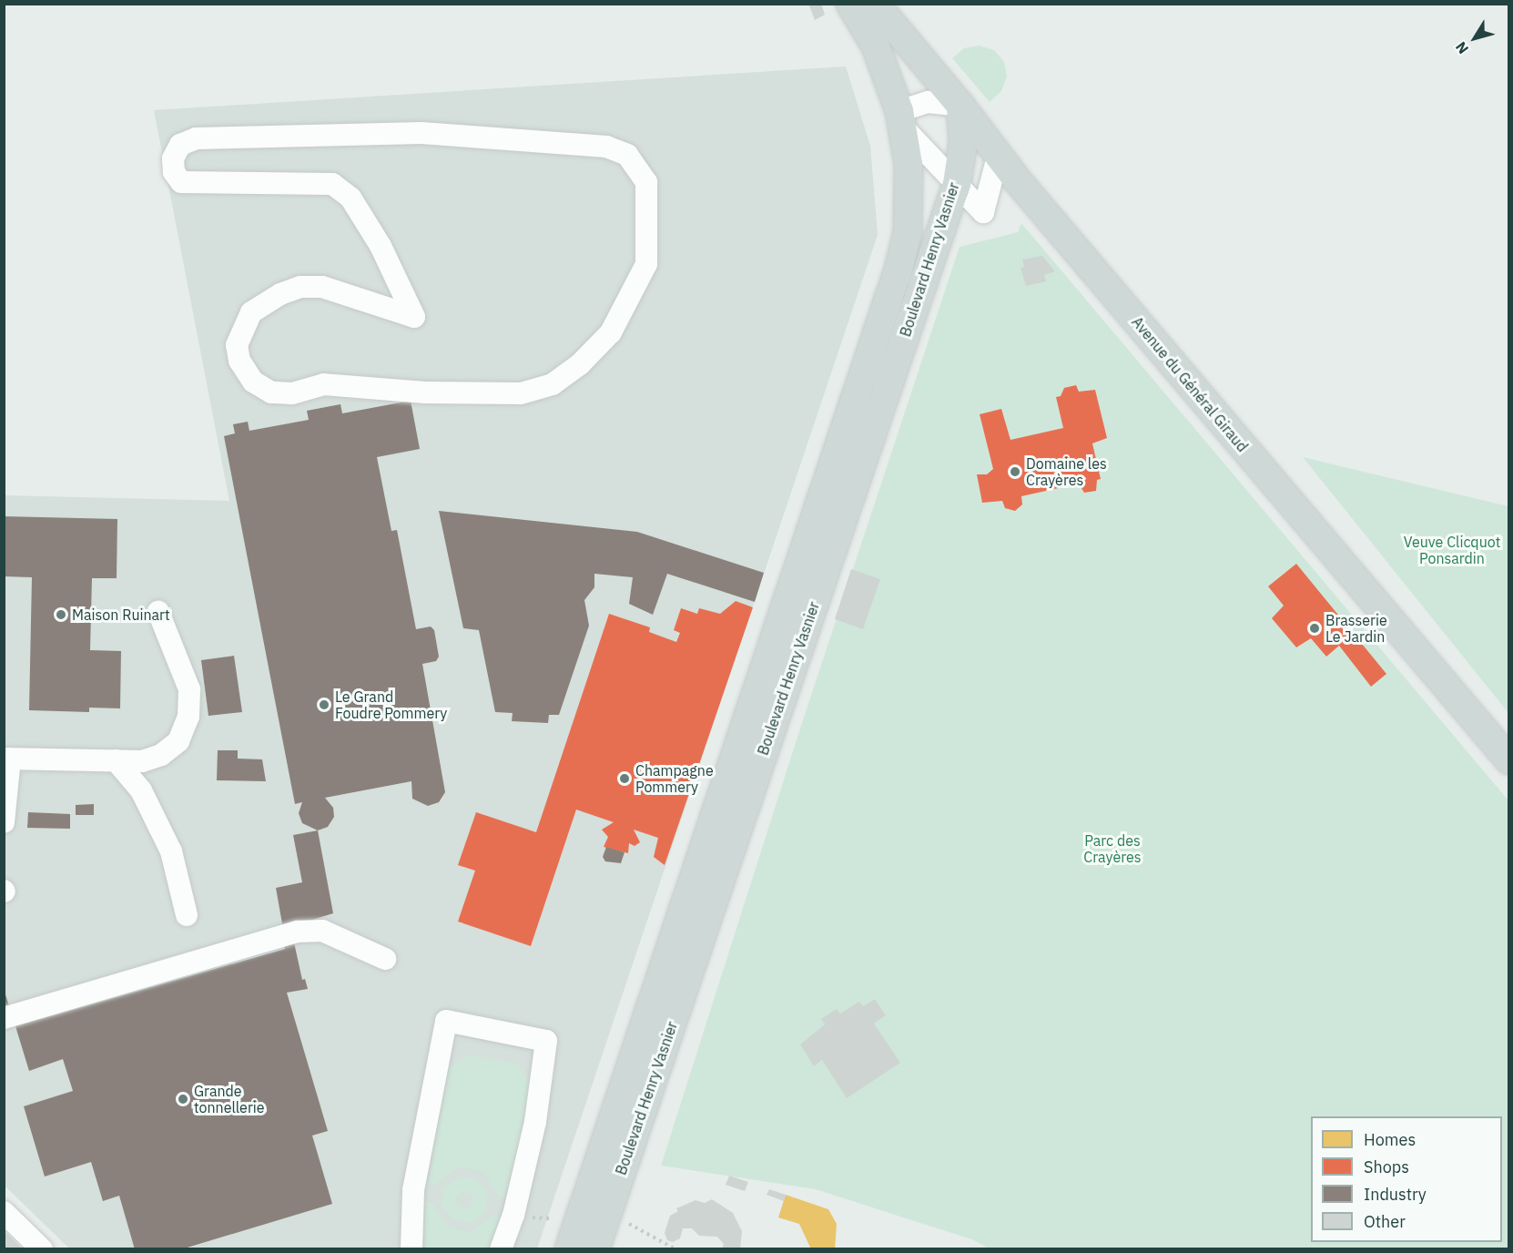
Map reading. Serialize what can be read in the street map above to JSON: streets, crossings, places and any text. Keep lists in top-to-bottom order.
{
  "streets": {
    "main road": ["Boulevard Henry Vasnier", "Avenue du Général Giraud"]
  },
  "crossings": [
    ["Boulevard Henry Vasnier", "Avenue du Général Giraud"]
  ],
  "parks": ["Veuve Clicquot Ponsardin", "Parc des Crayères"],
  "places": [
    "Domaine les Crayères",
    "Maison Ruinart",
    "Brasserie Le Jardin",
    "Le Grand Foudre Pommery",
    "Champagne Pommery",
    "Grande tonnellerie"
  ],
  "legend": [
    "Homes",
    "Shops",
    "Industry",
    "Other"
  ],
  "north": "bottom left"
}
